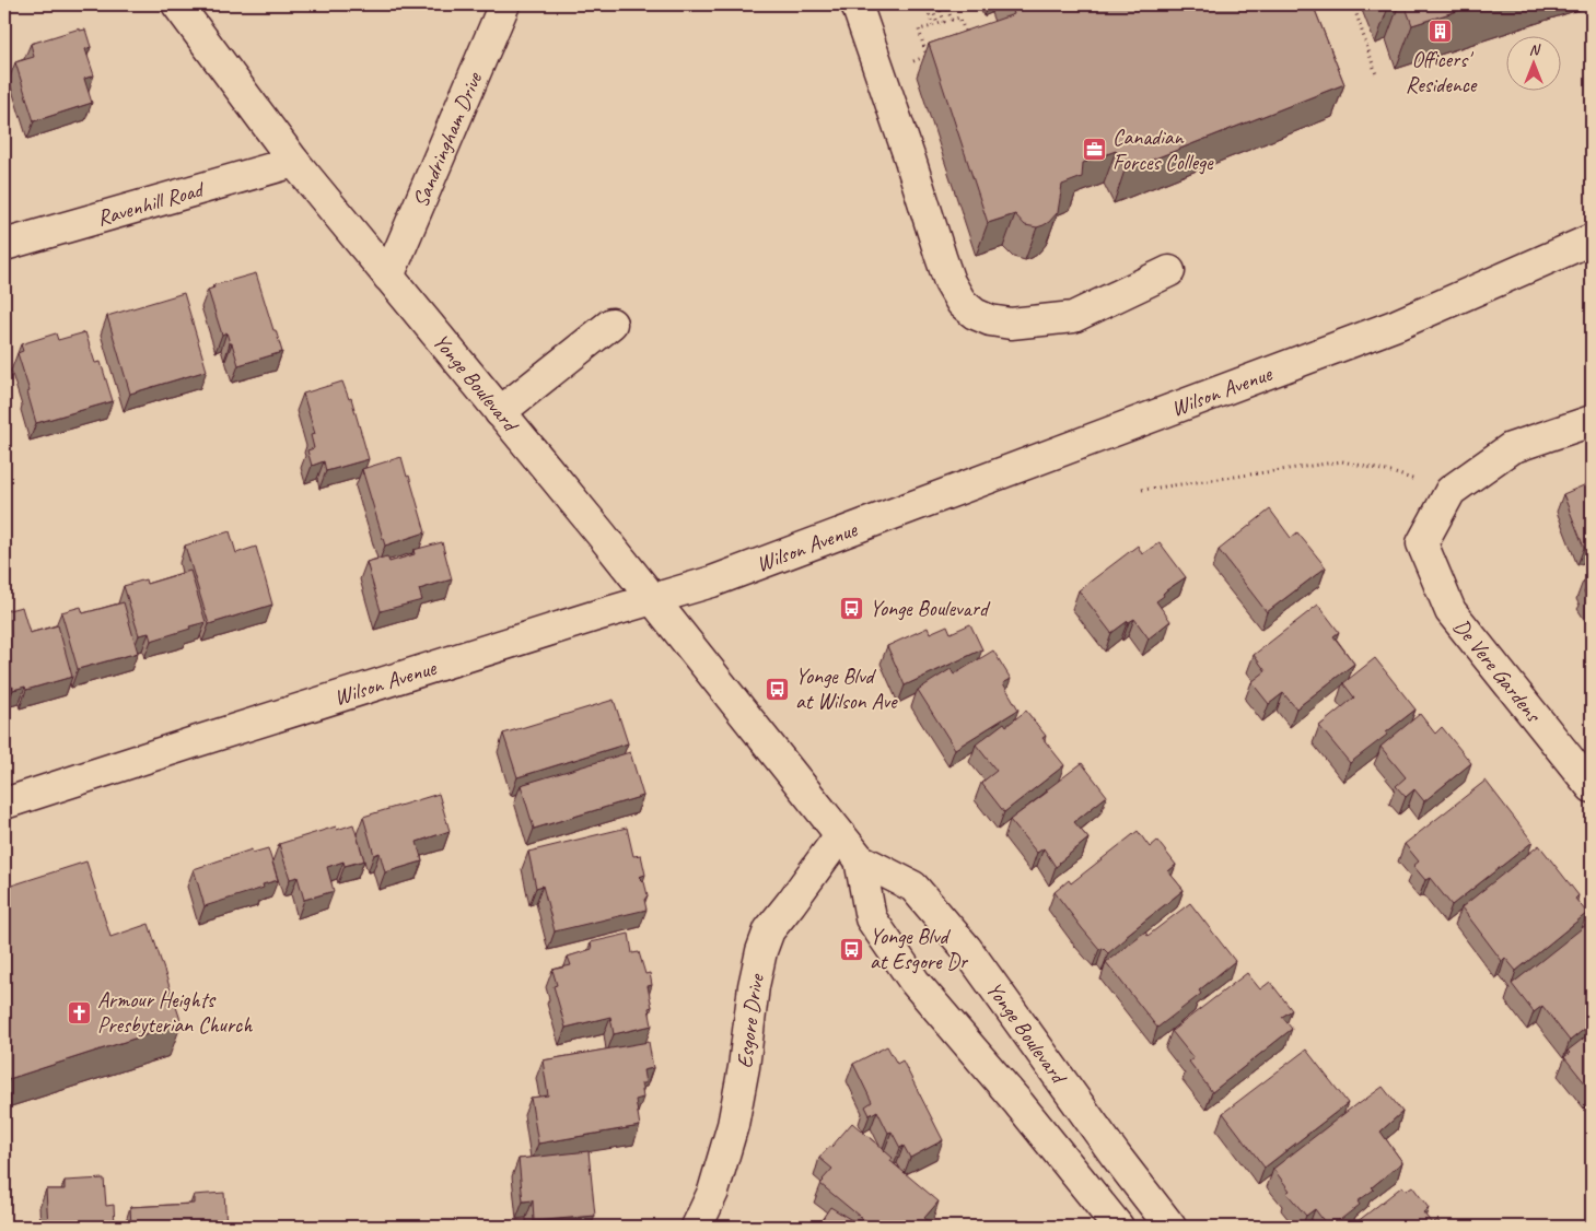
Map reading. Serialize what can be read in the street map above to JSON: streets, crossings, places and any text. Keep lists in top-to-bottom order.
{
  "streets": {
    "street": [
      "Sandringham Drive",
      "Ravenhill Road",
      "Yonge Boulevard",
      "Wilson Avenue",
      "De Vere Gardens",
      "Esgore Drive"
    ]
  },
  "crossings": [
    ["Sandringham Drive", "Yonge Boulevard"],
    ["Ravenhill Road", "Yonge Boulevard"],
    ["Yonge Boulevard", "Wilson Avenue"],
    ["Yonge Boulevard", "Esgore Drive"]
  ],
  "places": {
    "building": ["Officers' Residence"],
    "office": ["Canadian Forces College"],
    "bus stop": ["Yonge Boulevard", "Yonge Blvd at Wilson Ave", "Yonge Blvd at Esgore Dr"],
    "church": ["Armour Heights Presbyterian Church"]
  },
  "north": "top"
}
